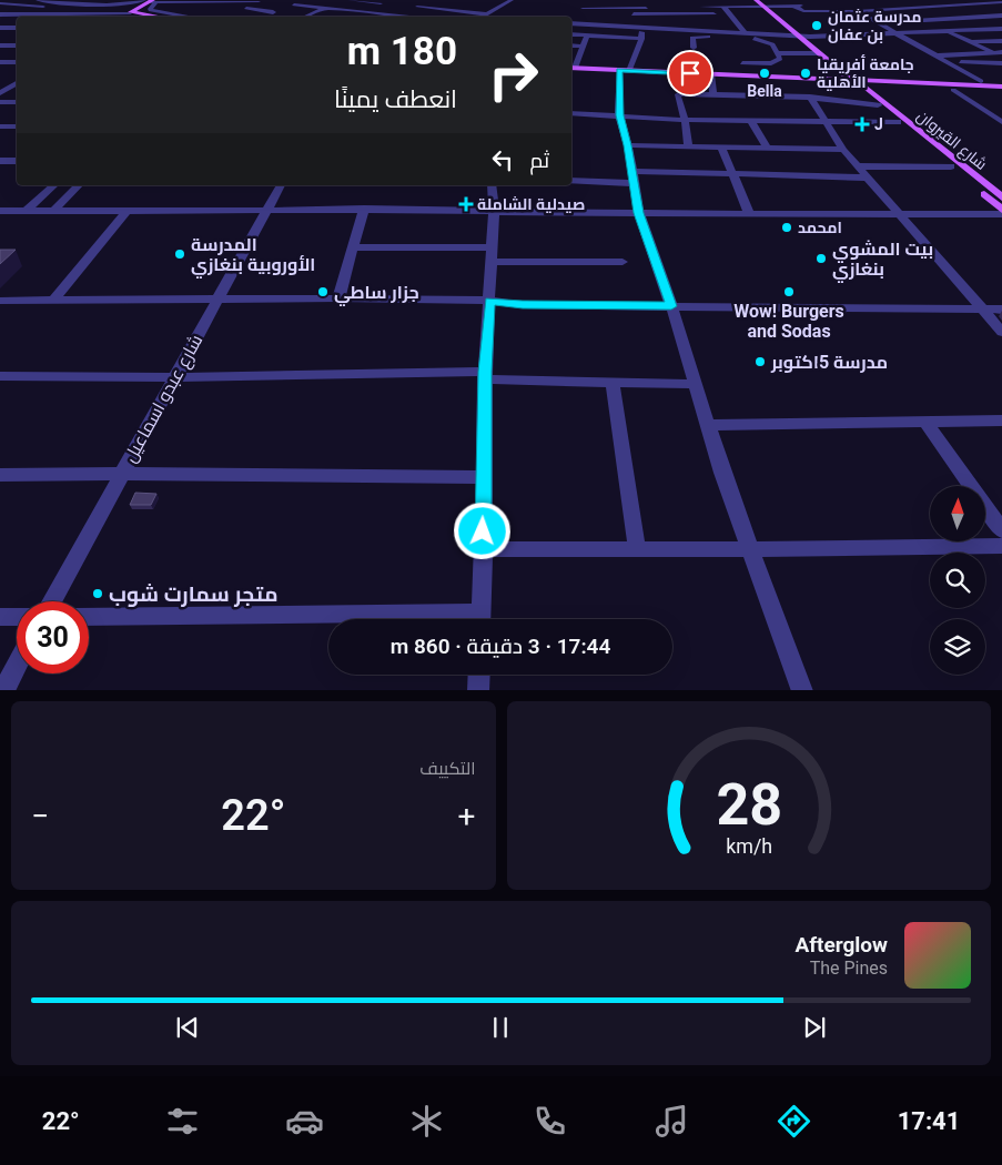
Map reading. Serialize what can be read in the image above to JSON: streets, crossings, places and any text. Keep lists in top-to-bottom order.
{
  "streets": {
    "main road": ["شارع القيروان"],
    "street": ["شارع عبدو اسماعيل"]
  },
  "places": {
    "other": [
      "مدرسة عثمان بن عفان",
      "Bella",
      "جامعة أفريقيا الأهلية",
      "امحمد",
      "المدرسة الأوروبية بنغازي",
      "بيت المشوي بنغازي",
      "جزار ساطي",
      "Wow! Burgers and Sodas",
      "مدرسة 5اكتوبر",
      "متجر سمارت شوب"
    ],
    "health": ["J", "صيدلية الشاملة"]
  },
  "north": "top",
  "page": {
    "turn": ["180 m", "انعطف يمينًا"],
    "then": "ثم",
    "limit": "30",
    "trip": "17:44 · 3 دقيقة · 860 m",
    "tile": "التكييف",
    "heat": ["−", "22°", "+"],
    "song": ["Afterglow", "The Pines"],
    "tabs": ["17:41", "22°"],
    "gauge": ["28", "km/h"]
  }
}
